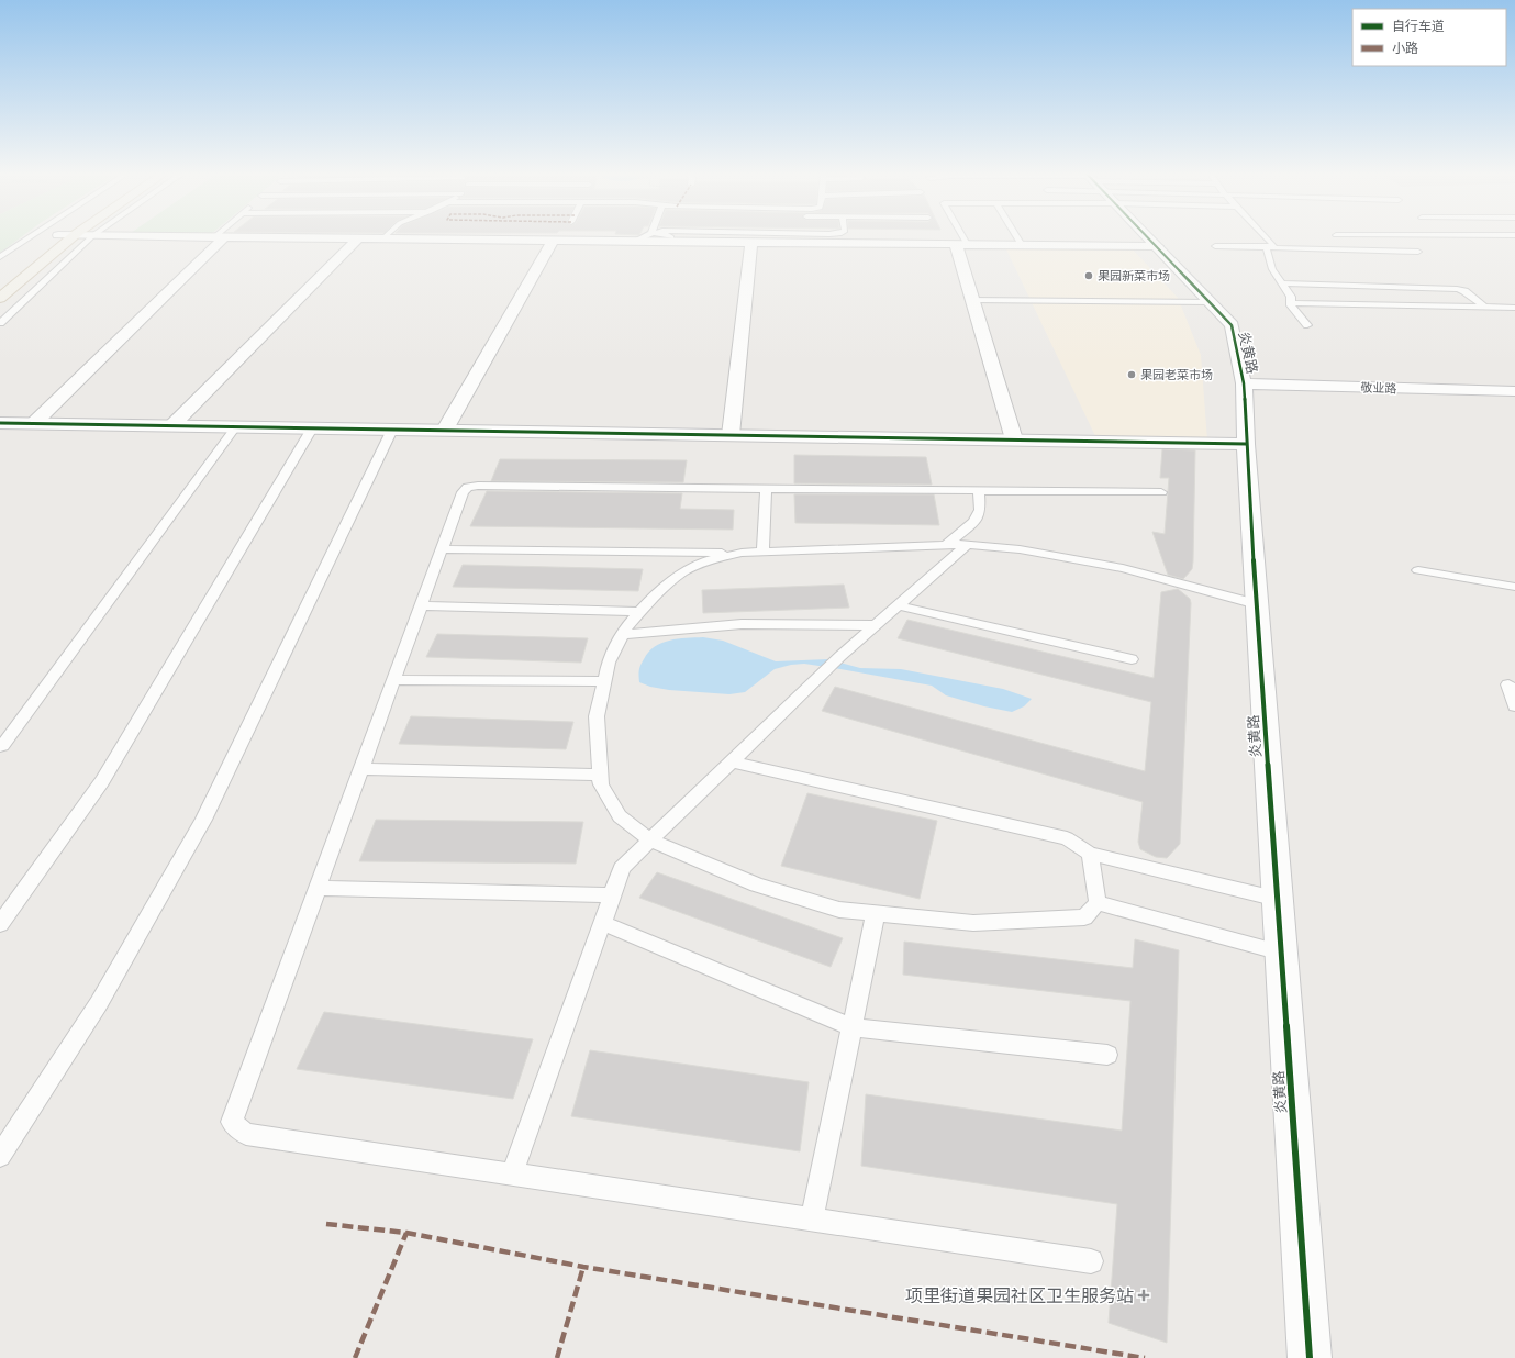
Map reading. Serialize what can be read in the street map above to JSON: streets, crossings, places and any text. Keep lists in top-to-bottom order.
{
  "streets": {
    "street": ["炎黄路", "敬业路"]
  },
  "crossings": [
    ["炎黄路", "敬业路"]
  ],
  "places": {
    "other": ["果园新菜市场", "果园老菜市场"],
    "health": ["项里街道果园社区卫生服务站"]
  },
  "legend": ["自行车道", "小路"]
}
